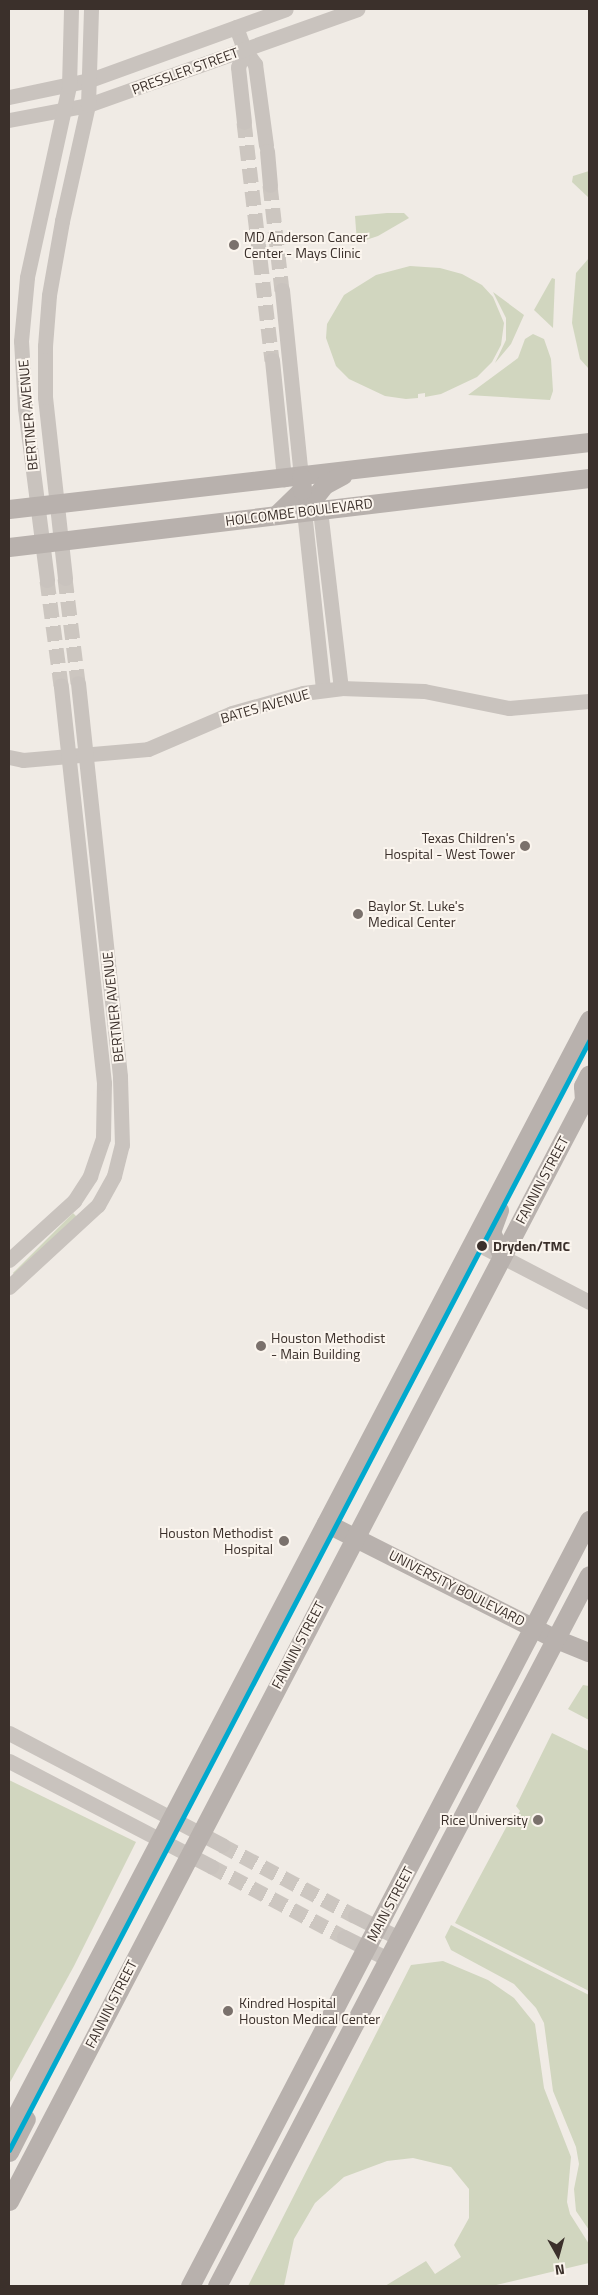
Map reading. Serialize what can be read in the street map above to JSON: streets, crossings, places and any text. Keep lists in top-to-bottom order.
{
  "streets": {
    "main road": [
      "HOLCOMBE BOULEVARD",
      "FANNIN STREET",
      "UNIVERSITY BOULEVARD",
      "MAIN STREET"
    ],
    "street": ["PRESSLER STREET", "BERTNER AVENUE", "BATES AVENUE"]
  },
  "crossings": [
    ["PRESSLER STREET", "BERTNER AVENUE"],
    ["BERTNER AVENUE", "HOLCOMBE BOULEVARD"],
    ["BERTNER AVENUE", "BATES AVENUE"],
    ["FANNIN STREET", "UNIVERSITY BOULEVARD"],
    ["UNIVERSITY BOULEVARD", "MAIN STREET"]
  ],
  "places": [
    "MD Anderson Cancer Center - Mays Clinic",
    "Texas Children's Hospital - West Tower",
    "Baylor St. Luke's Medical Center",
    "Dryden/TMC",
    "Houston Methodist - Main Building",
    "Houston Methodist Hospital",
    "Rice University",
    "Kindred Hospital Houston Medical Center"
  ],
  "north": "bottom"
}
